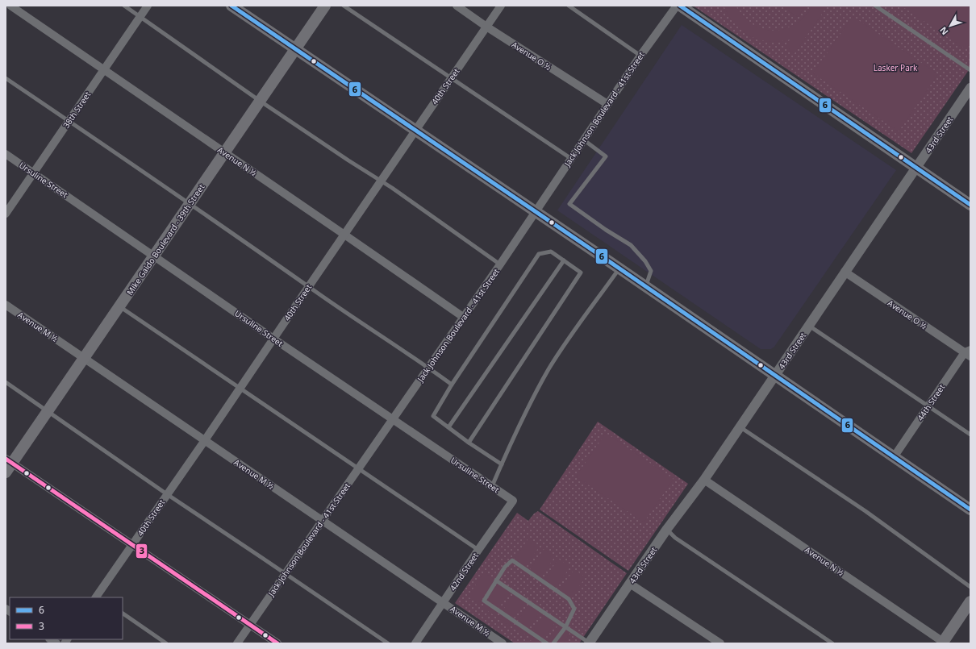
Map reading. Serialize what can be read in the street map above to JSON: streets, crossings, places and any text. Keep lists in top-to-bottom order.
{
  "streets": {
    "main road": ["Mike Gaido Boulevard - 39th Street"],
    "street": [
      "Avenue O ½",
      "40th Street",
      "Jack Johnson Boulevard - 41st Street",
      "38th Street",
      "43rd Street",
      "Avenue N ½",
      "Ursuline Street",
      "Avenue M ½",
      "44th Street",
      "42nd Street"
    ]
  },
  "crossings": [
    ["Avenue O ½", "40th Street"],
    ["Avenue O ½", "Jack Johnson Boulevard - 41st Street"],
    ["Avenue O ½", "43rd Street"],
    ["Avenue O ½", "44th Street"],
    ["40th Street", "Avenue N ½"],
    ["40th Street", "Ursuline Street"],
    ["40th Street", "Avenue M ½"],
    ["Jack Johnson Boulevard - 41st Street", "Avenue N ½"],
    ["Jack Johnson Boulevard - 41st Street", "Ursuline Street"],
    ["Jack Johnson Boulevard - 41st Street", "Avenue M ½"],
    ["38th Street", "Avenue N ½"],
    ["38th Street", "Ursuline Street"],
    ["43rd Street", "Avenue N ½"],
    ["Avenue N ½", "Mike Gaido Boulevard - 39th Street"],
    ["Ursuline Street", "Mike Gaido Boulevard - 39th Street"],
    ["Ursuline Street", "42nd Street"],
    ["Mike Gaido Boulevard - 39th Street", "Avenue M ½"],
    ["Avenue M ½", "42nd Street"]
  ],
  "parks": ["Lasker Park"],
  "lines": ["transit line 6", "transit line 3"],
  "legend": ["6", "3"],
  "north": "bottom left"
}
